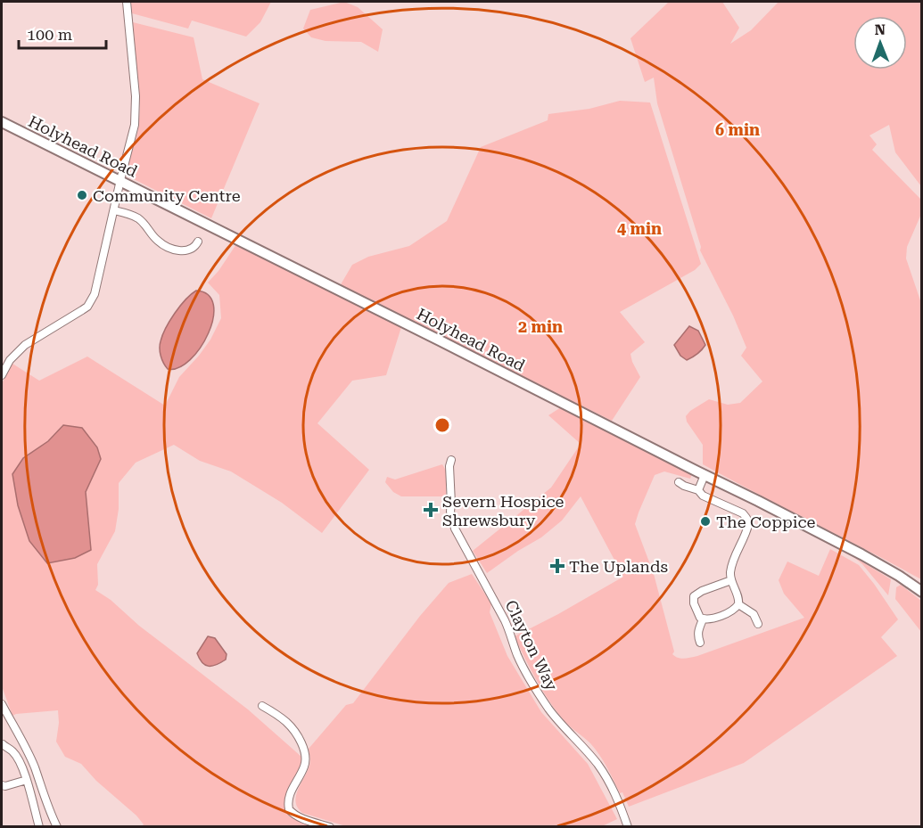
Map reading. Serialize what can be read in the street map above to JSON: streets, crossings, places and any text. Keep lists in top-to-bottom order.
{
  "streets": {
    "main road": ["Holyhead Road"],
    "street": ["Clayton Way"]
  },
  "places": {
    "other": ["Community Centre", "The Coppice"],
    "health": ["Severn Hospice Shrewsbury", "The Uplands"]
  },
  "scale_bar": "100 m",
  "north": "top",
  "rings": ["6 min", "4 min", "2 min"]
}
